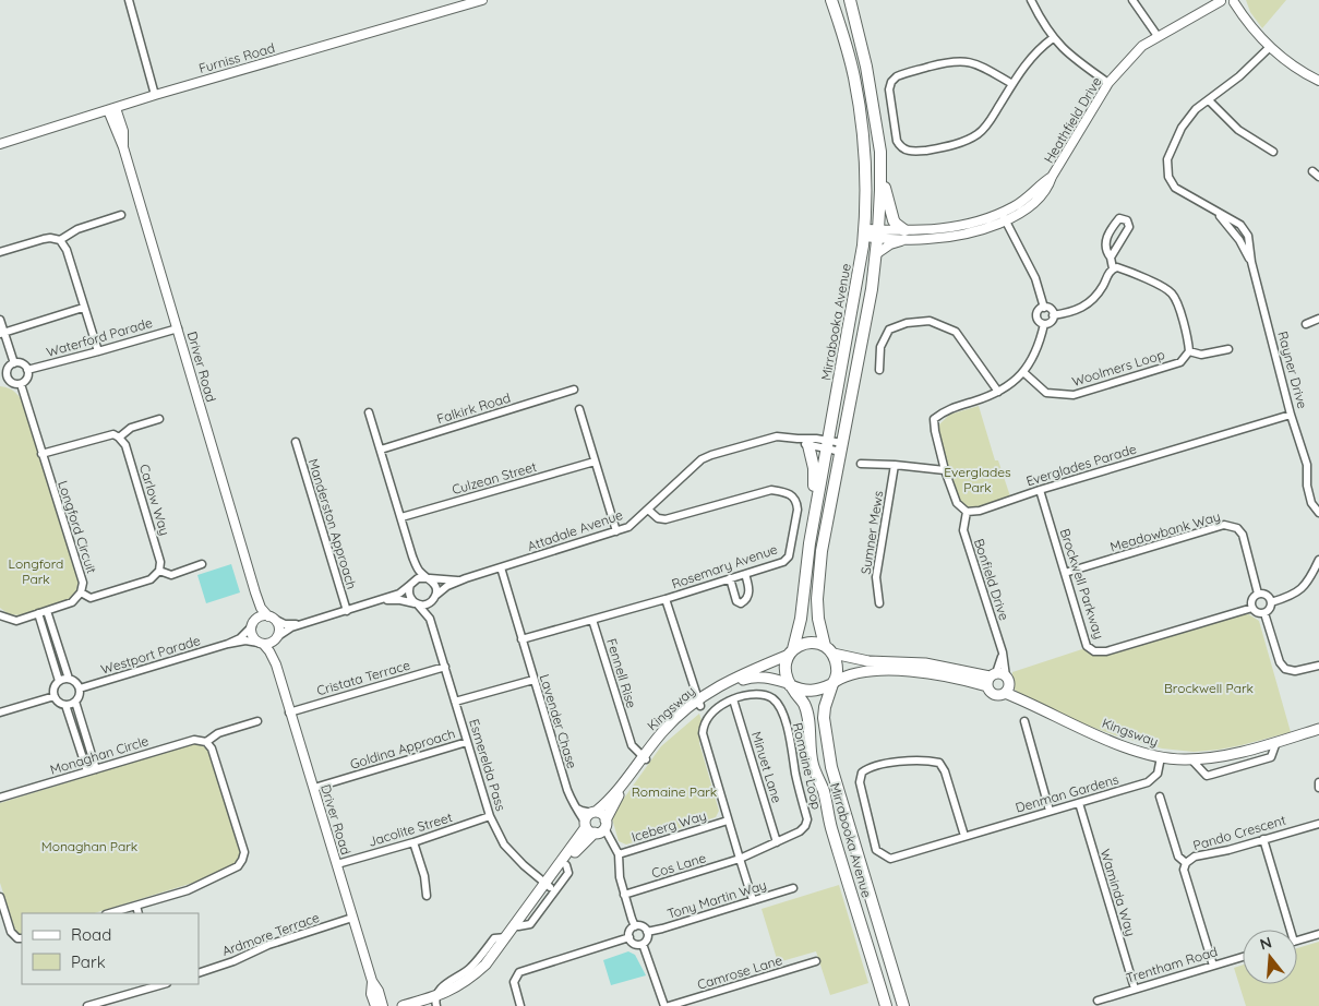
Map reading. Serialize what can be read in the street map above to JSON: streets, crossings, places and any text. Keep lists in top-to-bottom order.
{
  "streets": {
    "main road": ["Mirrabooka Avenue", "Kingsway"],
    "street": [
      "Furniss Road",
      "Heathfield Drive",
      "Waterford Parade",
      "Driver Road",
      "Woolmers Loop",
      "Rayner Drive",
      "Falkirk Road",
      "Everglades Parade",
      "Culzean Street",
      "Carlow Way",
      "Manderston Approach",
      "Longford Circuit",
      "Attadale Avenue",
      "Meadowbank Way",
      "Sumner Mews",
      "Rosemary Avenue",
      "Bonfield Drive",
      "Brockwell Parkway",
      "Westport Parade",
      "Fennell Rise",
      "Cristata Terrace",
      "Lavender Chase",
      "Goldina Approach",
      "Monaghan Circle",
      "Esmerelda Pass",
      "Romaine Loop",
      "Minuet Lane",
      "Denman Gardens",
      "Iceberg Way",
      "Jacolite Street",
      "Pando Crescent",
      "Cos Lane",
      "Waminda Way",
      "Tony Martin Way",
      "Ardmore Terrace",
      "Trentham Road",
      "Camrose Lane"
    ]
  },
  "crossings": [
    ["Furniss Road", "Driver Road"],
    ["Heathfield Drive", "Mirrabooka Avenue"],
    ["Mirrabooka Avenue", "Attadale Avenue"],
    ["Mirrabooka Avenue", "Kingsway"],
    ["Waterford Parade", "Driver Road"],
    ["Waterford Parade", "Longford Circuit"],
    ["Driver Road", "Westport Parade"],
    ["Driver Road", "Cristata Terrace"],
    ["Driver Road", "Goldina Approach"],
    ["Driver Road", "Jacolite Street"],
    ["Driver Road", "Ardmore Terrace"],
    ["Rayner Drive", "Everglades Parade"],
    ["Everglades Parade", "Bonfield Drive"],
    ["Everglades Parade", "Brockwell Parkway"],
    ["Attadale Avenue", "Rosemary Avenue"],
    ["Attadale Avenue", "Lavender Chase"],
    ["Attadale Avenue", "Esmerelda Pass"],
    ["Meadowbank Way", "Brockwell Parkway"],
    ["Rosemary Avenue", "Fennell Rise"],
    ["Rosemary Avenue", "Lavender Chase"],
    ["Bonfield Drive", "Kingsway"],
    ["Fennell Rise", "Kingsway"],
    ["Cristata Terrace", "Esmerelda Pass"],
    ["Kingsway", "Lavender Chase"],
    ["Kingsway", "Esmerelda Pass"],
    ["Kingsway", "Denman Gardens"],
    ["Goldina Approach", "Esmerelda Pass"],
    ["Esmerelda Pass", "Jacolite Street"],
    ["Romaine Loop", "Minuet Lane"],
    ["Romaine Loop", "Iceberg Way"],
    ["Romaine Loop", "Cos Lane"],
    ["Romaine Loop", "Tony Martin Way"],
    ["Denman Gardens", "Waminda Way"],
    ["Pando Crescent", "Trentham Road"],
    ["Waminda Way", "Trentham Road"]
  ],
  "parks": [
    "Everglades Park",
    "Longford Park",
    "Brockwell Park",
    "Romaine Park",
    "Monaghan Park"
  ],
  "legend": ["Road", "Park"],
  "north": "top"
}
